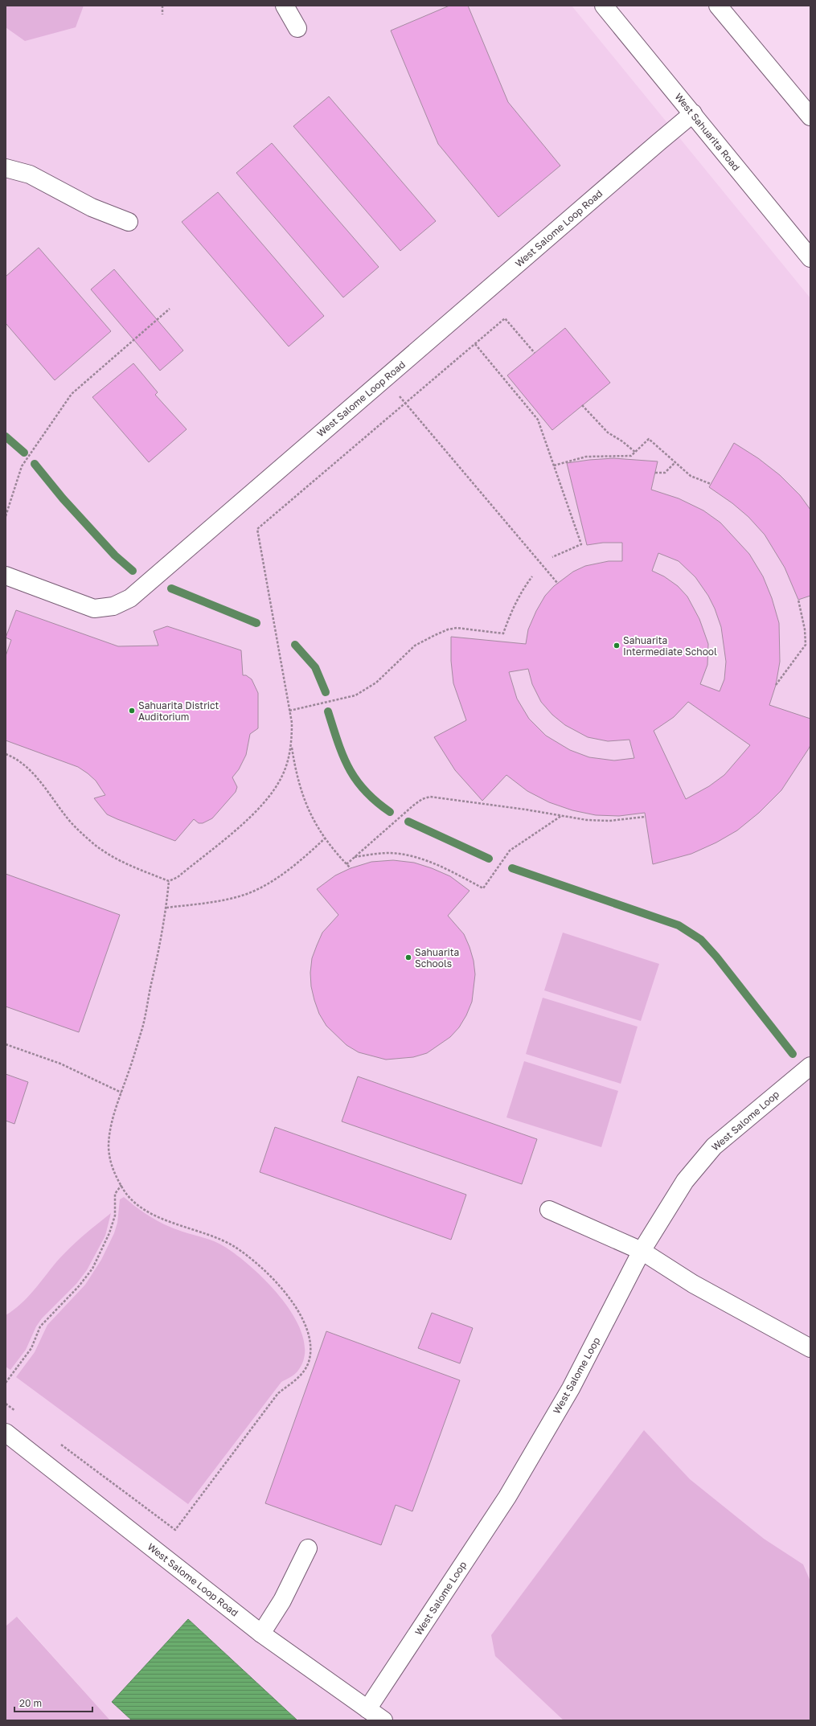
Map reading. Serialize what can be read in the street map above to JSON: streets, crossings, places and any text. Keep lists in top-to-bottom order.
{
  "streets": {
    "main road": ["West Sahuarita Road", "West Salome Loop Road", "West Salome Loop"]
  },
  "crossings": [
    ["West Sahuarita Road", "West Salome Loop Road"],
    ["West Salome Loop Road", "West Salome Loop"]
  ],
  "places": ["Sahuarita Intermediate School", "Sahuarita District Auditorium", "Sahuarita Schools"],
  "scale_bar": "20 m"
}
